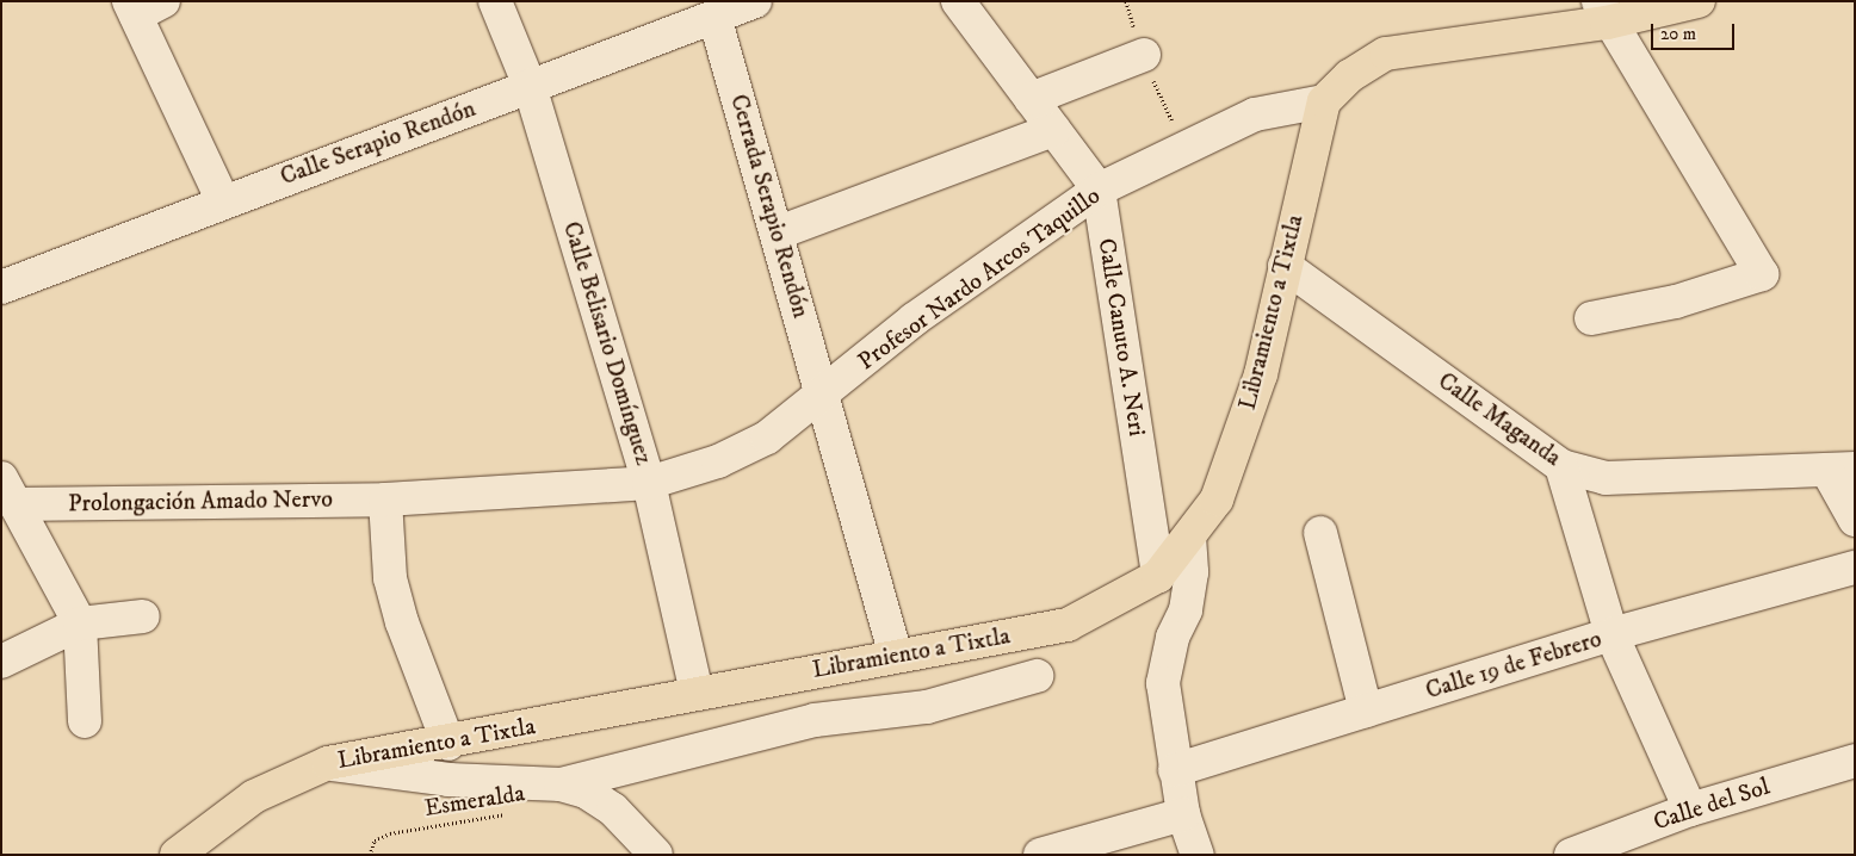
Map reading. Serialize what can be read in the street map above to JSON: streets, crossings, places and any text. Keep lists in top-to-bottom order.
{
  "streets": {
    "main road": ["Libramiento a Tixtla"],
    "street": [
      "Calle Serapio Rendón",
      "Cerrada Serapio Rendón",
      "Profesor Nardo Arcos Taquillo",
      "Calle Canuto A. Neri",
      "Calle Belisario Domínguez",
      "Calle Maganda",
      "Prolongación Amado Nervo",
      "Calle 19 de Febrero",
      "Calle del Sol"
    ],
    "path": ["Esmeralda"]
  },
  "crossings": [
    ["Calle Serapio Rendón", "Cerrada Serapio Rendón"],
    ["Calle Serapio Rendón", "Calle Belisario Domínguez"],
    ["Cerrada Serapio Rendón", "Profesor Nardo Arcos Taquillo"],
    ["Cerrada Serapio Rendón", "Libramiento a Tixtla"],
    ["Profesor Nardo Arcos Taquillo", "Libramiento a Tixtla"],
    ["Profesor Nardo Arcos Taquillo", "Calle Canuto A. Neri"],
    ["Profesor Nardo Arcos Taquillo", "Calle Belisario Domínguez"],
    ["Profesor Nardo Arcos Taquillo", "Prolongación Amado Nervo"],
    ["Libramiento a Tixtla", "Calle Canuto A. Neri"],
    ["Libramiento a Tixtla", "Calle Belisario Domínguez"],
    ["Libramiento a Tixtla", "Calle Maganda"],
    ["Calle Belisario Domínguez", "Prolongación Amado Nervo"]
  ],
  "scale_bar": "20 m"
}
